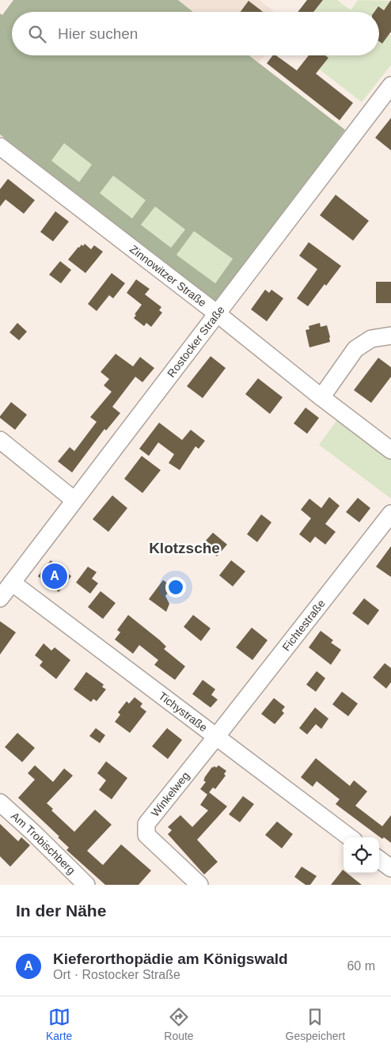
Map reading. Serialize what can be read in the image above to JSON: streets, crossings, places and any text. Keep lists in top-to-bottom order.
{
  "streets": {
    "street": [
      "Zinnowitzer Straße",
      "Rostocker Straße",
      "Fichtestraße",
      "Tichystraße",
      "Winkelweg",
      "Am Trobischberg"
    ]
  },
  "crossings": [
    ["Zinnowitzer Straße", "Rostocker Straße"],
    ["Rostocker Straße", "Tichystraße"],
    ["Fichtestraße", "Tichystraße"],
    ["Fichtestraße", "Winkelweg"],
    ["Tichystraße", "Winkelweg"]
  ],
  "districts": ["Klotzsche"],
  "page": {
    "search": "Hier suchen",
    "pins": "A",
    "heading": "In der Nähe",
    "list": [
      {
        "mark": "A",
        "name": "Kieferorthopädie am Königswald",
        "note": "Ort · Rostocker Straße",
        "value": "60 m"
      }
    ],
    "nav": ["Karte", "Route", "Gespeichert"]
  }
}
